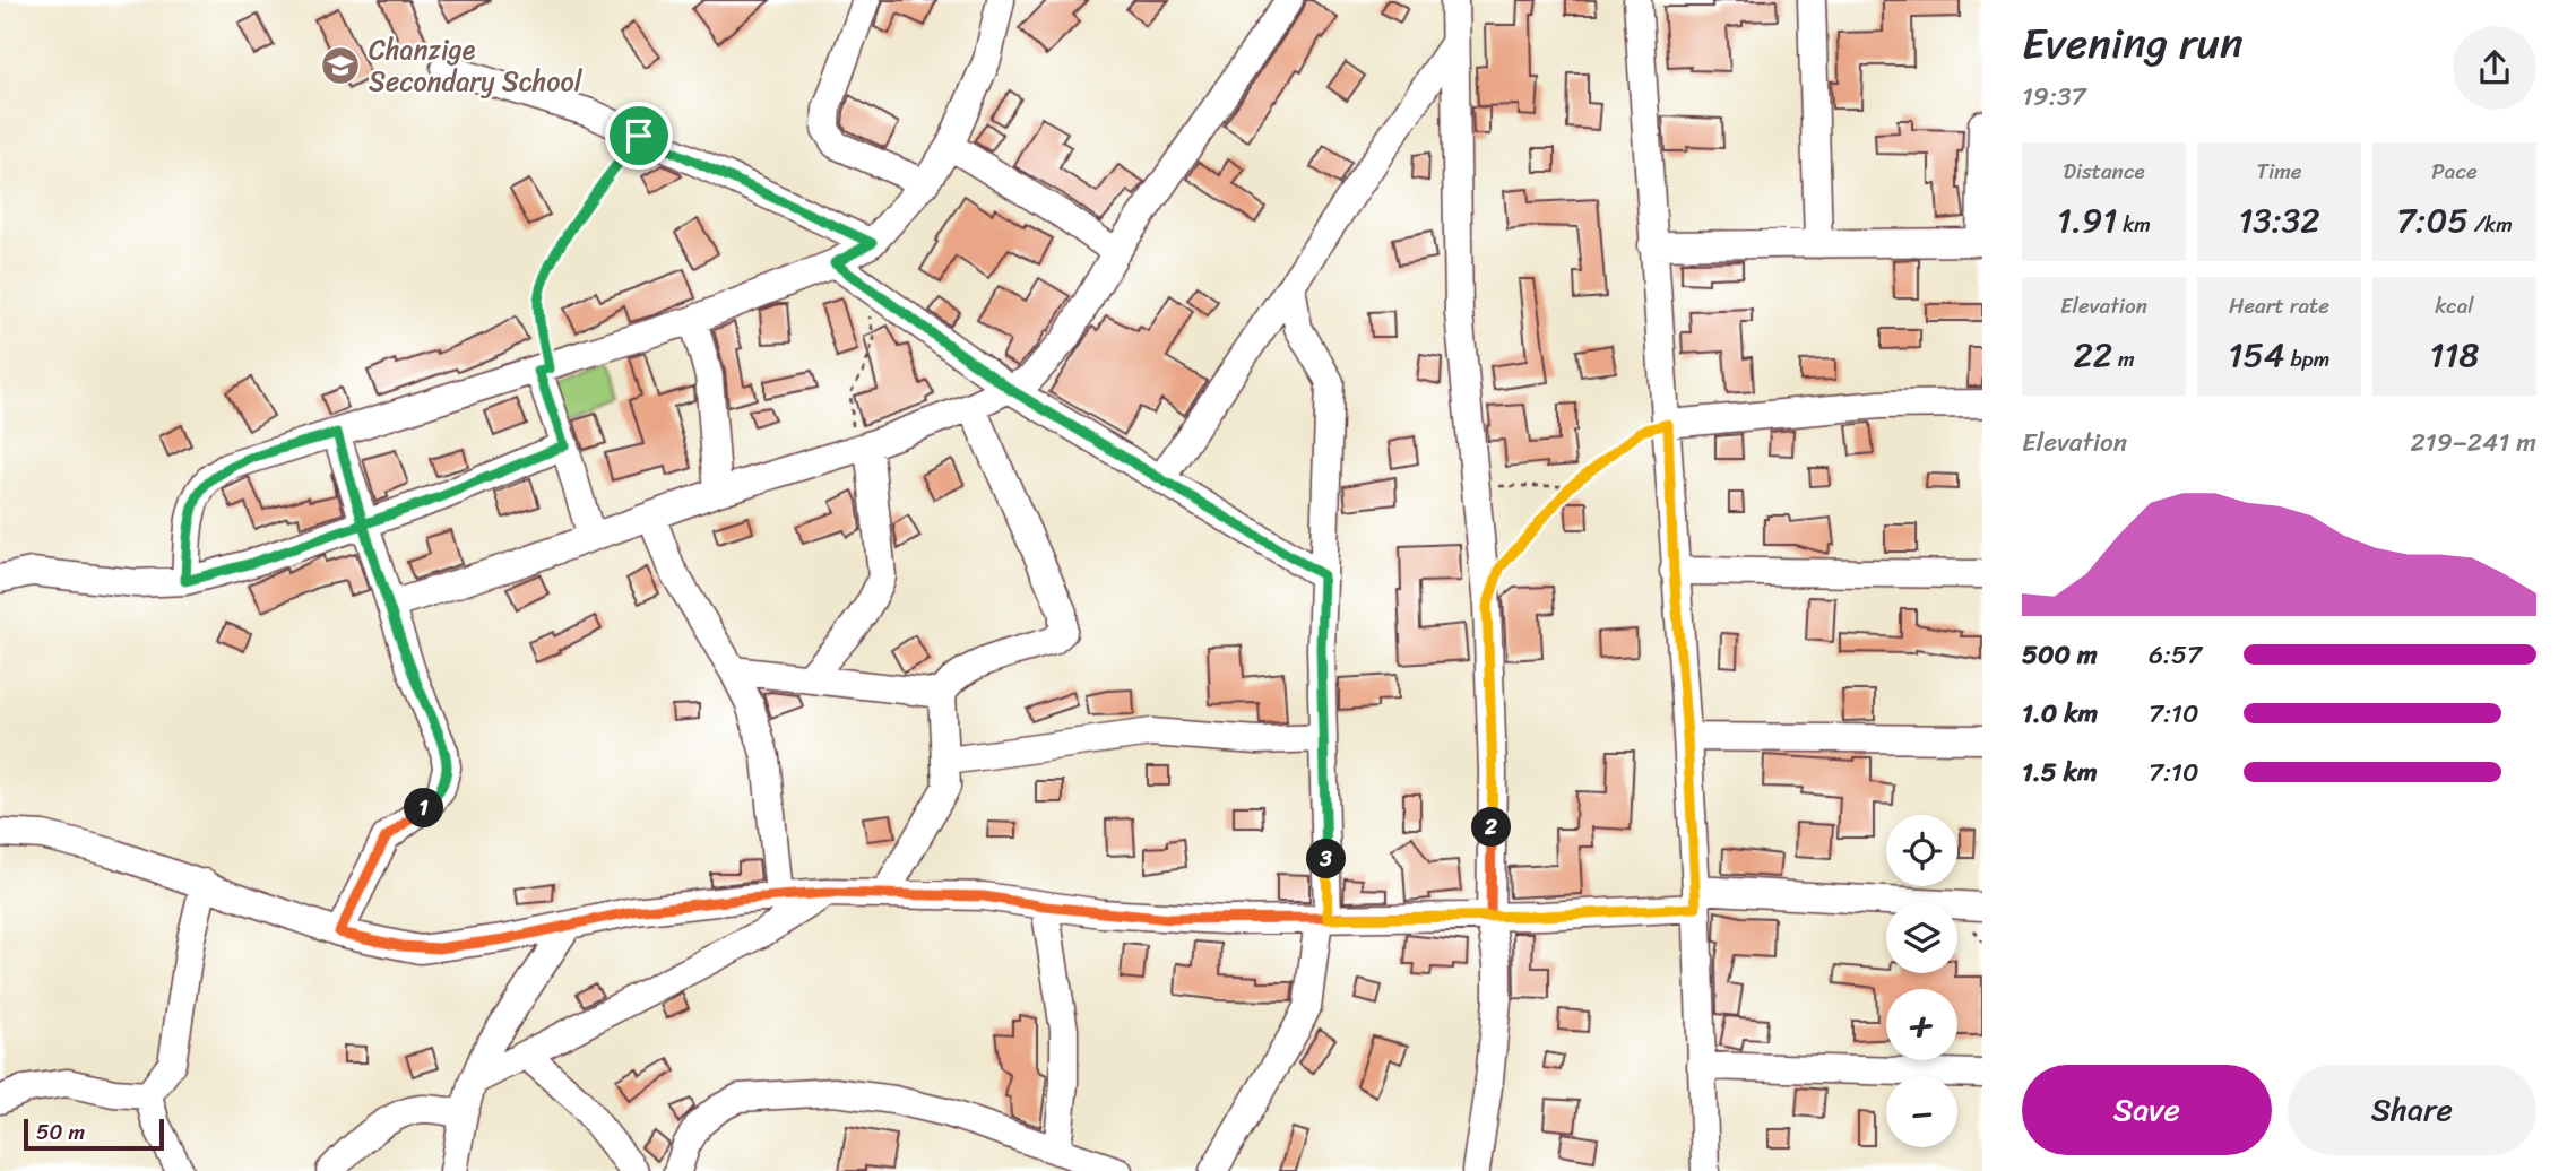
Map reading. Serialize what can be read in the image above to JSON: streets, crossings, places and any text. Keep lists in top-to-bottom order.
{
  "places": {
    "school or university": ["Chanzige Secondary School"]
  },
  "scale_bar": "50 m",
  "page": {
    "heading": ["Evening run", "19:37"],
    "stats": [
      ["Distance", "1.91 km"],
      ["Time", "13:32"],
      ["Pace", "7:05 /km"],
      ["Elevation", "22 m"],
      ["Heart rate", "154 bpm"],
      ["kcal", "118"]
    ],
    "chart": ["Elevation", "219–241 m"],
    "list": [
      {
        "name": "500 m",
        "note": "6:57"
      },
      {
        "name": "1.0 km",
        "note": "7:10"
      },
      {
        "name": "1.5 km",
        "note": "7:10"
      }
    ],
    "pins": ["1", "2", "3"],
    "map_buttons": ["+", "−"],
    "buttons": ["Save", "Share"],
    "scale": "50 m"
  }
}
